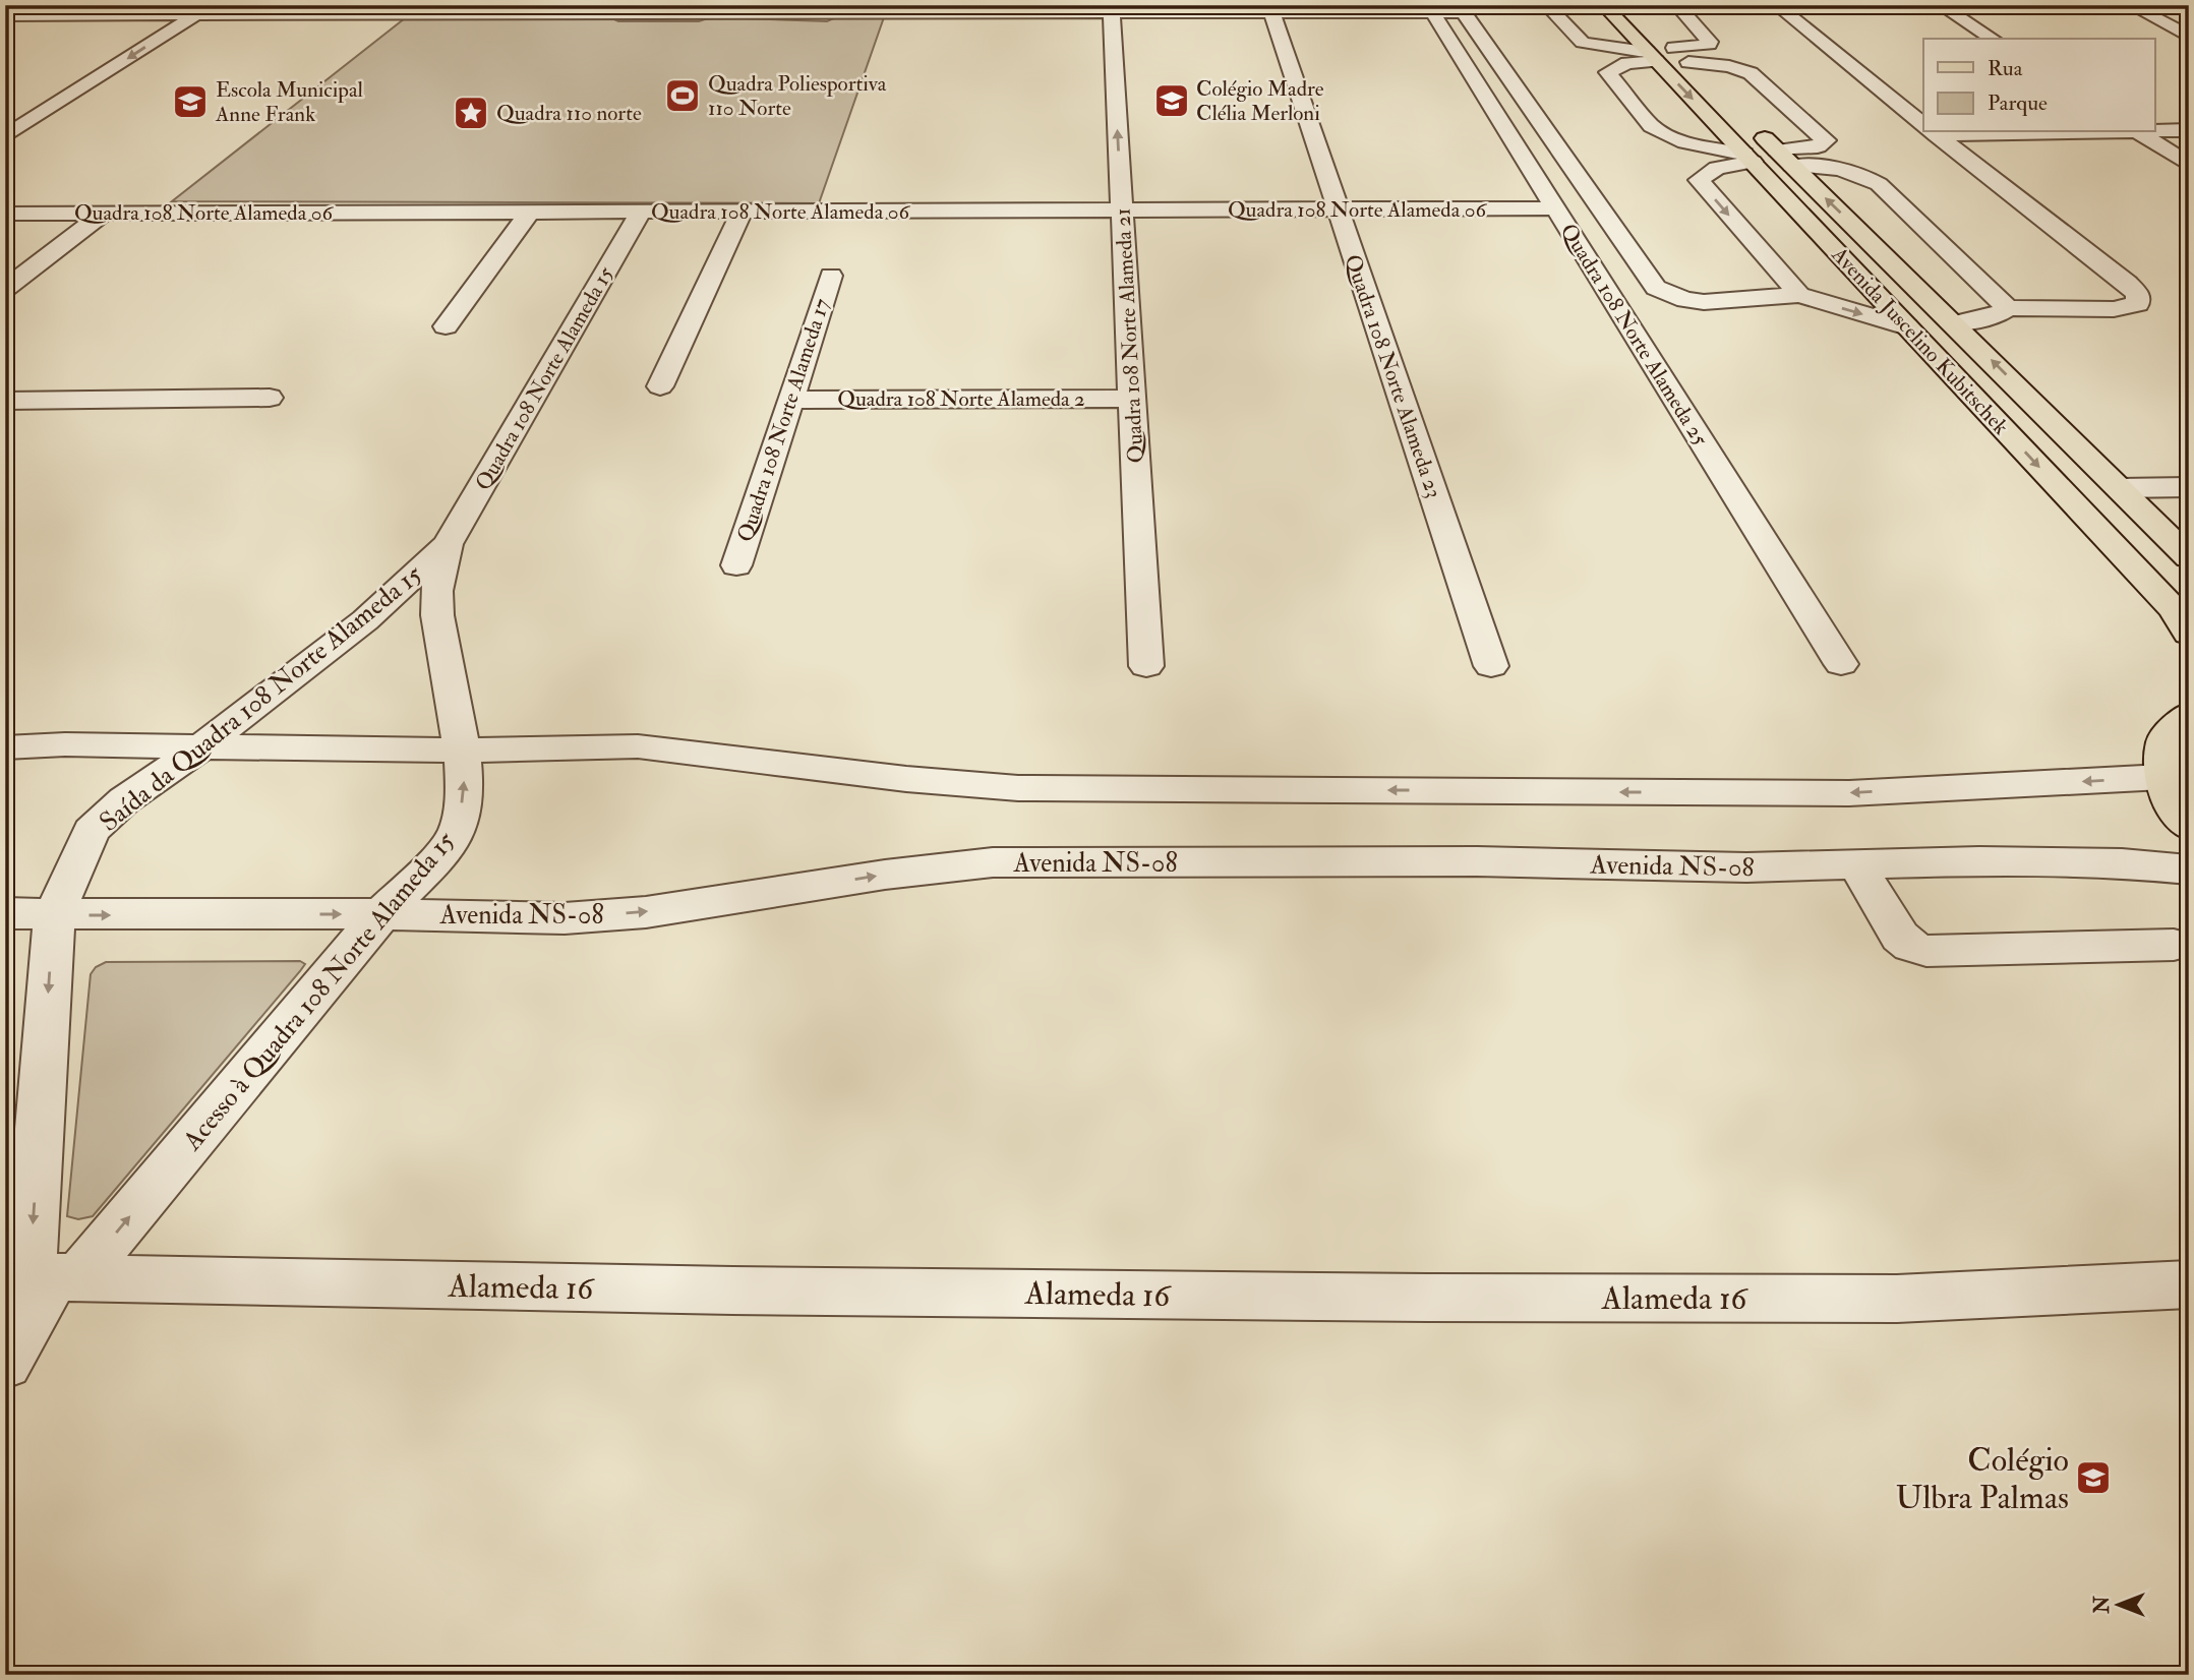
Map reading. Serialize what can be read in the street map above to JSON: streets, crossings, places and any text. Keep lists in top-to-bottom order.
{
  "streets": {
    "main road": ["Avenida Juscelino Kubitschek"],
    "street": [
      "Quadra 108 Norte Alameda 06",
      "Quadra 108 Norte Alameda 25",
      "Quadra 108 Norte Alameda 21",
      "Quadra 108 Norte Alameda 23",
      "Quadra 108 Norte Alameda 15",
      "Quadra 108 Norte Alameda 2",
      "Quadra 108 Norte Alameda 17",
      "Saída da Quadra 108 Norte Alameda 15",
      "Avenida NS-08",
      "Acesso à Quadra 108 Norte Alameda 15",
      "Alameda 16"
    ]
  },
  "crossings": [
    ["Quadra 108 Norte Alameda 06", "Quadra 108 Norte Alameda 25"],
    ["Quadra 108 Norte Alameda 06", "Quadra 108 Norte Alameda 21"],
    ["Quadra 108 Norte Alameda 06", "Quadra 108 Norte Alameda 23"],
    ["Quadra 108 Norte Alameda 06", "Quadra 108 Norte Alameda 15"],
    ["Quadra 108 Norte Alameda 21", "Quadra 108 Norte Alameda 2"],
    ["Quadra 108 Norte Alameda 15", "Saída da Quadra 108 Norte Alameda 15"],
    ["Quadra 108 Norte Alameda 15", "Acesso à Quadra 108 Norte Alameda 15"],
    ["Quadra 108 Norte Alameda 2", "Quadra 108 Norte Alameda 17"],
    ["Saída da Quadra 108 Norte Alameda 15", "Avenida NS-08"],
    ["Saída da Quadra 108 Norte Alameda 15", "Acesso à Quadra 108 Norte Alameda 15"],
    ["Saída da Quadra 108 Norte Alameda 15", "Alameda 16"],
    ["Avenida NS-08", "Acesso à Quadra 108 Norte Alameda 15"],
    ["Acesso à Quadra 108 Norte Alameda 15", "Alameda 16"]
  ],
  "one_way": ["Saída da Quadra 108 Norte Alameda 15", "Acesso à Quadra 108 Norte Alameda 15"],
  "places": {
    "sports": ["Quadra Poliesportiva 110 Norte"],
    "school or university": ["Colégio Madre Clélia Merloni", "Escola Municipal Anne Frank", "Colégio Ulbra Palmas"],
    "place": ["Quadra 110 norte"]
  },
  "legend": ["Rua", "Parque"],
  "north": "left"
}
